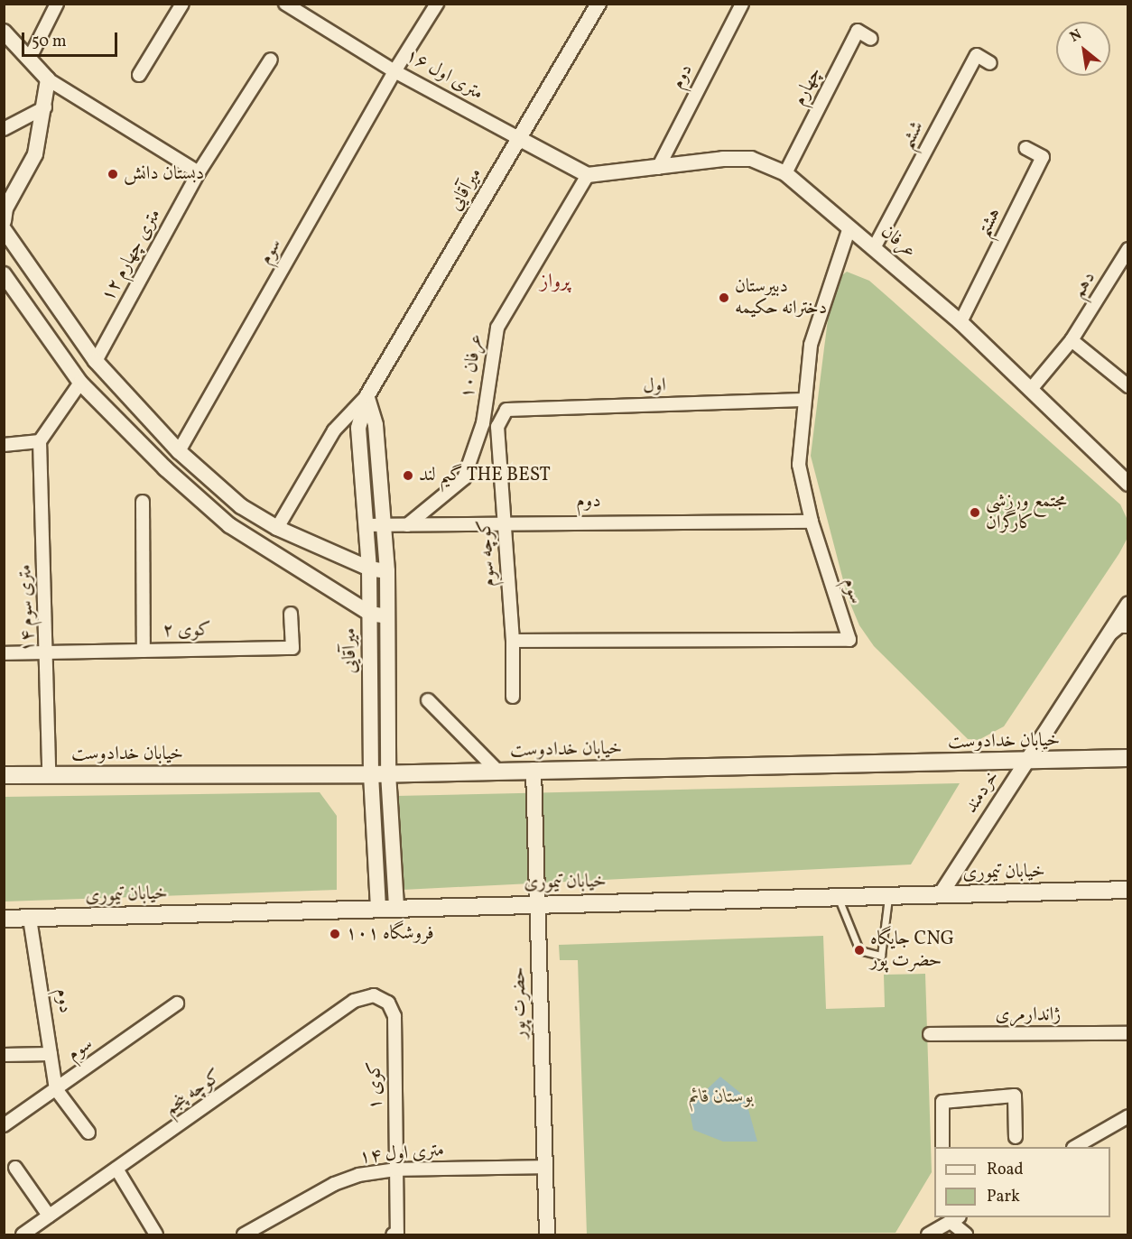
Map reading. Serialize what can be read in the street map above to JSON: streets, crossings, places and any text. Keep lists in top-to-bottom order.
{
  "streets": {
    "main road": ["خیابان خدادوست", "خیابان تیموری"],
    "street": [
      "۱۶ متری اول",
      "دوم",
      "چهارم",
      "ششم",
      "میرآقایی",
      "هشتم",
      "عرفان",
      "سوم",
      "۱۲ متری چهارم",
      "دهم",
      "عرفان ۱۰",
      "اول",
      "کوچه سوم",
      "۱۴ متری سوم",
      "کوی ۲",
      "خردمند",
      "حضرت پور",
      "ژاندارمری",
      "کوی ۱",
      "کوچه پنجم",
      "۱۴ متری اول"
    ]
  },
  "crossings": [
    ["۱۶ متری اول", "میرآقایی"],
    ["۱۶ متری اول", "عرفان"],
    ["۱۶ متری اول", "سوم"],
    ["۱۶ متری اول", "عرفان ۱۰"],
    ["دوم", "میرآقایی"],
    ["دوم", "عرفان"],
    ["دوم", "سوم"],
    ["دوم", "عرفان ۱۰"],
    ["دوم", "کوچه سوم"],
    ["دوم", "خیابان تیموری"],
    ["چهارم", "عرفان"],
    ["ششم", "عرفان"],
    ["میرآقایی", "خیابان خدادوست"],
    ["میرآقایی", "خیابان تیموری"],
    ["هشتم", "عرفان"],
    ["عرفان", "سوم"],
    ["عرفان", "دهم"],
    ["عرفان", "عرفان ۱۰"],
    ["سوم", "اول"],
    ["سوم", "کوچه سوم"],
    ["اول", "کوچه سوم"],
    ["۱۴ متری سوم", "کوی ۲"],
    ["۱۴ متری سوم", "خیابان خدادوست"],
    ["خیابان خدادوست", "خردمند"],
    ["خیابان خدادوست", "حضرت پور"],
    ["خردمند", "خیابان تیموری"],
    ["خیابان تیموری", "حضرت پور"],
    ["حضرت پور", "۱۴ متری اول"],
    ["کوی ۱", "کوچه پنجم"],
    ["کوی ۱", "۱۴ متری اول"]
  ],
  "districts": ["پرواز"],
  "parks": ["بوستان قائم"],
  "places": [
    "دبستان دانش",
    "دبیرستان دخترانه حکیمه",
    "گیم لند THE BEST",
    "مجتمع ورزشی کارگران",
    "فروشگاه ۱۰۱",
    "جایگاه CNG حضرت پور"
  ],
  "legend": ["Road", "Park"],
  "scale_bar": "50 m",
  "north": "top left"
}
